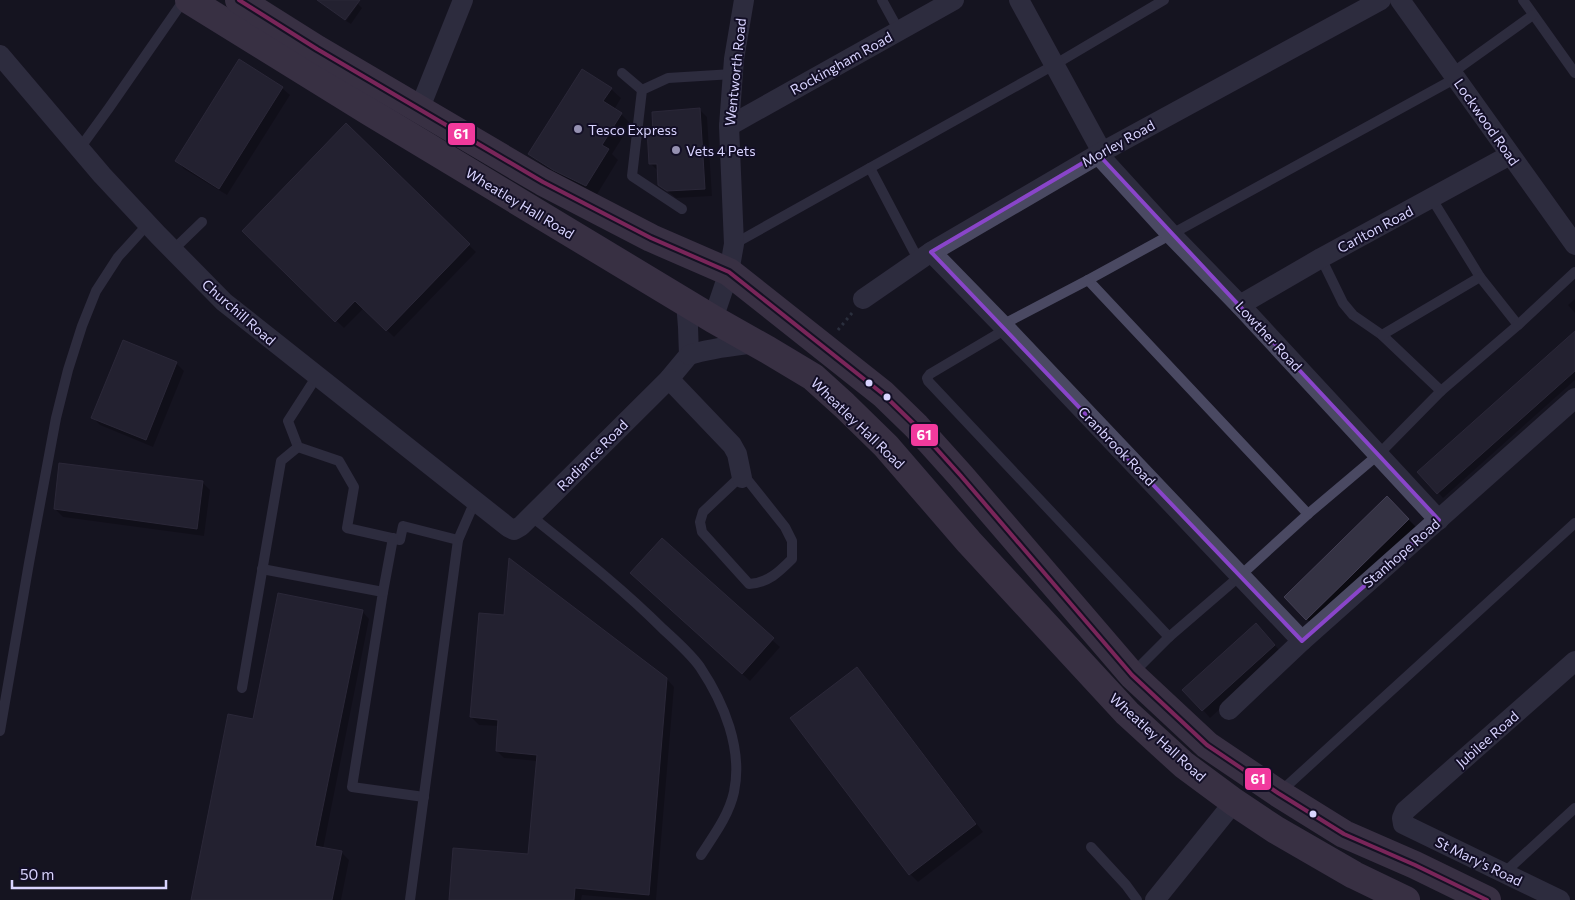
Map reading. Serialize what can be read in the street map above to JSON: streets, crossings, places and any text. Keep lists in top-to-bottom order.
{
  "streets": {
    "highway": ["Wheatley Hall Road"],
    "street": [
      "Rockingham Road",
      "Wentworth Road",
      "Lockwood Road",
      "Morley Road",
      "Carlton Road",
      "Churchill Road",
      "Lowther Road",
      "Cranbrook Road",
      "Radiance Road",
      "Stanhope Road",
      "Jubilee Road",
      "St Mary's Road"
    ]
  },
  "crossings": [
    ["Rockingham Road", "Wentworth Road"],
    ["Wentworth Road", "Wheatley Hall Road"],
    ["Lockwood Road", "Carlton Road"],
    ["Morley Road", "Lowther Road"],
    ["Morley Road", "Cranbrook Road"],
    ["Carlton Road", "Lowther Road"],
    ["Churchill Road", "Radiance Road"],
    ["Lowther Road", "Stanhope Road"],
    ["Cranbrook Road", "Stanhope Road"],
    ["Jubilee Road", "St Mary's Road"]
  ],
  "places": ["Tesco Express", "Vets 4 Pets"],
  "lines": ["transit line 61"],
  "scale_bar": "50 m"
}
